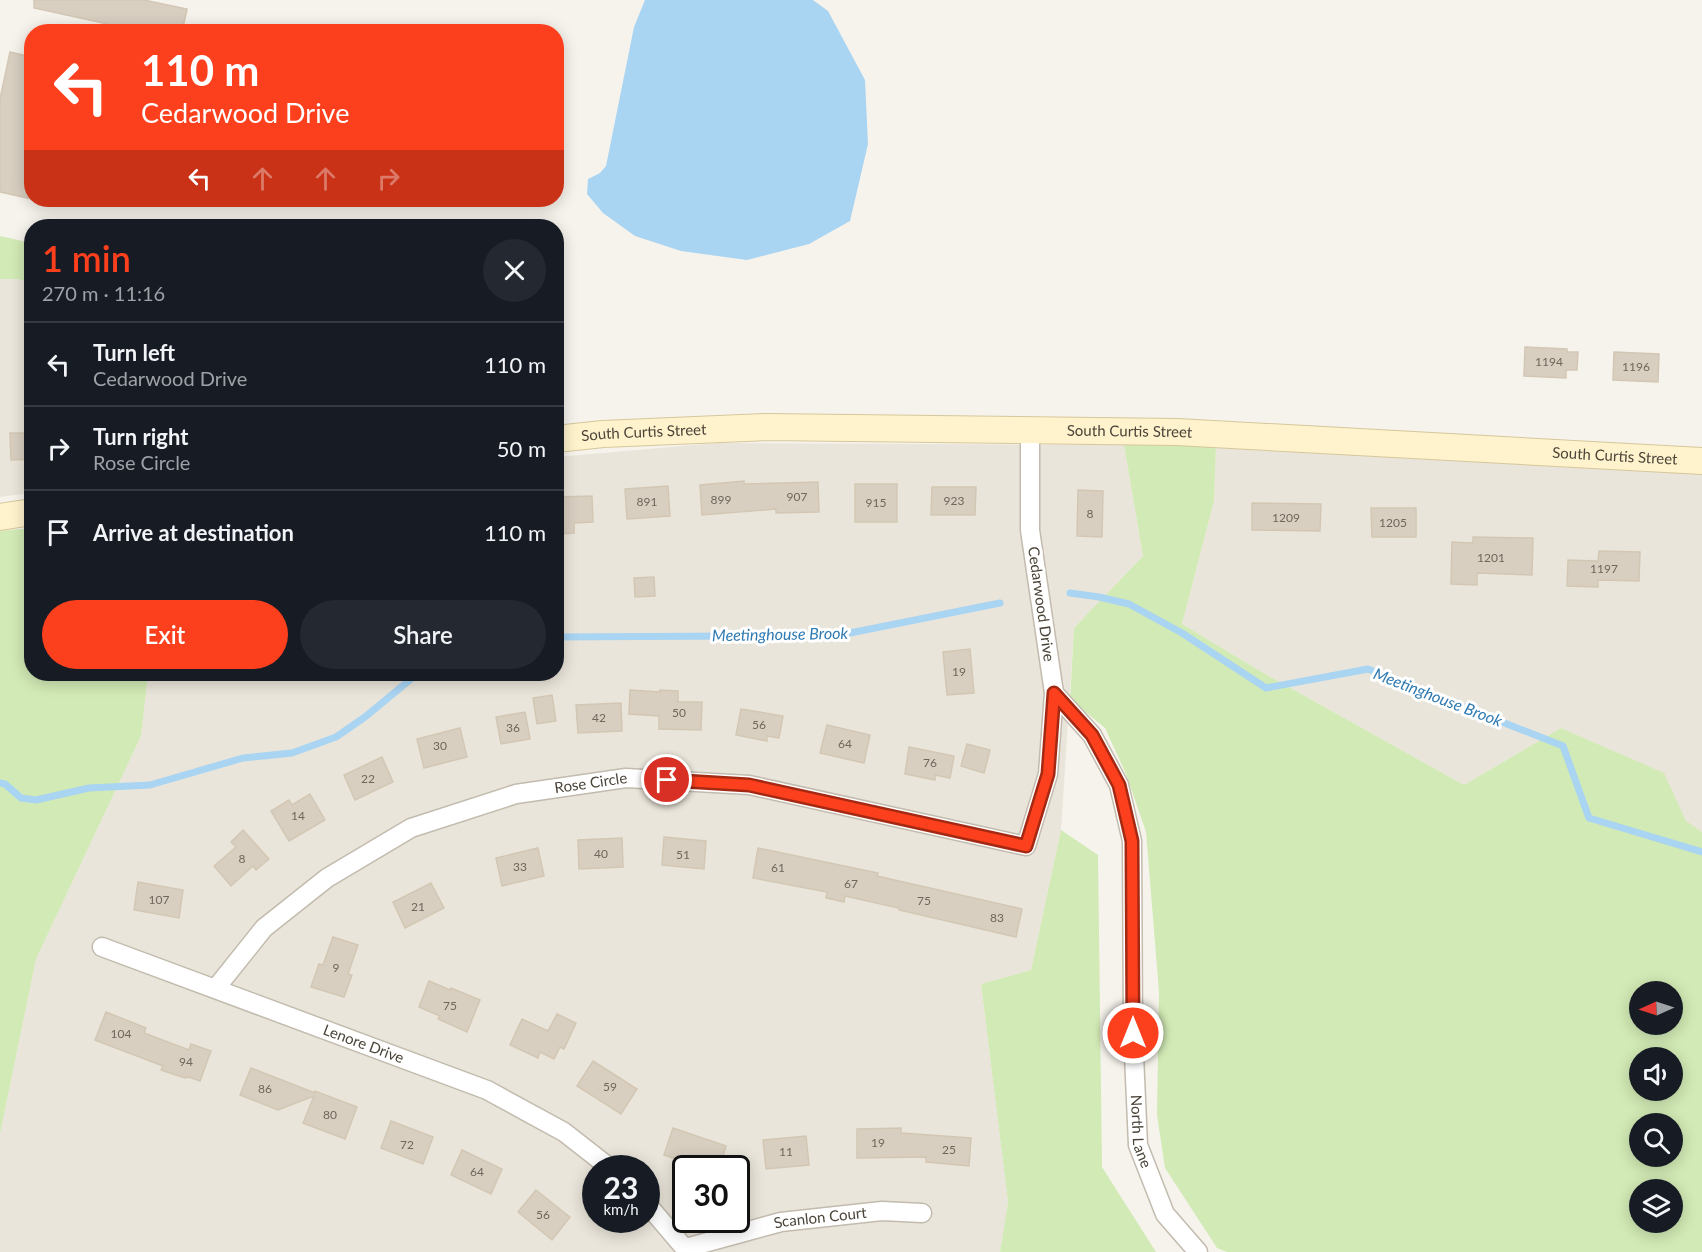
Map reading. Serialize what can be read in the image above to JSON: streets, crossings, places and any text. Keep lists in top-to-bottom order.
{
  "streets": {
    "street": [
      "South Curtis Street",
      "Cedarwood Drive",
      "Rose Circle",
      "Lenore Drive",
      "North Lane",
      "Scanlon Court"
    ]
  },
  "crossings": [
    ["South Curtis Street", "Cedarwood Drive"],
    ["Cedarwood Drive", "Rose Circle"],
    ["Cedarwood Drive", "North Lane"],
    ["Rose Circle", "Lenore Drive"]
  ],
  "water": ["Meetinghouse Brook"],
  "house_numbers": [
    "1194",
    "1196",
    "907",
    "899",
    "923",
    "891",
    "915",
    "8",
    "1209",
    "1205",
    "1201",
    "1197",
    "19",
    "50",
    "42",
    "56",
    "36",
    "64",
    "30",
    "76",
    "22",
    "14",
    "40",
    "51",
    "8",
    "33",
    "61",
    "67",
    "107",
    "75",
    "21",
    "83",
    "9",
    "75",
    "104",
    "94",
    "59",
    "86",
    "80",
    "19",
    "72",
    "25",
    "11",
    "64",
    "56"
  ],
  "north": "left",
  "page": {
    "turn": ["110 m", "Cedarwood Drive"],
    "heading": ["1 min", "270 m · 11:16"],
    "list": [
      {
        "name": "Turn left",
        "note": "Cedarwood Drive",
        "value": "110 m"
      },
      {
        "name": "Turn right",
        "note": "Rose Circle",
        "value": "50 m"
      },
      {
        "name": "Arrive at destination",
        "value": "110 m"
      }
    ],
    "buttons": ["Exit", "Share"],
    "speed": "23 km/h",
    "limit": "30"
  }
}
